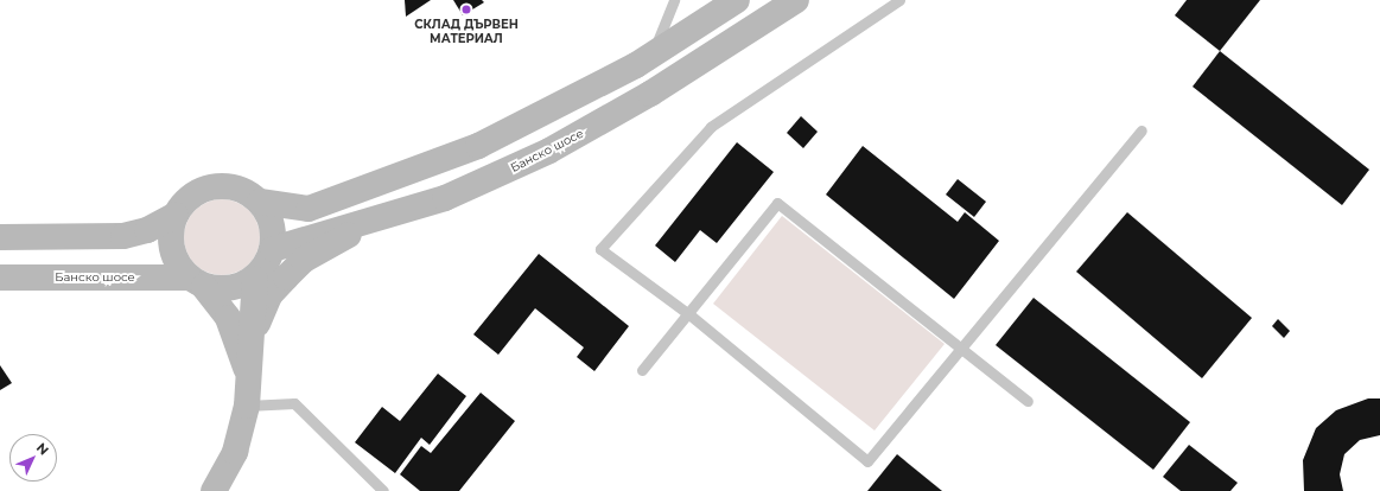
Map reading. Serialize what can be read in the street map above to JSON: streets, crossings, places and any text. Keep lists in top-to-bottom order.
{
  "streets": {
    "main road": ["Банско шосе"]
  },
  "places": ["СКЛАД ДЪРВЕН МАТЕРИАЛ"],
  "north": "top right"
}
